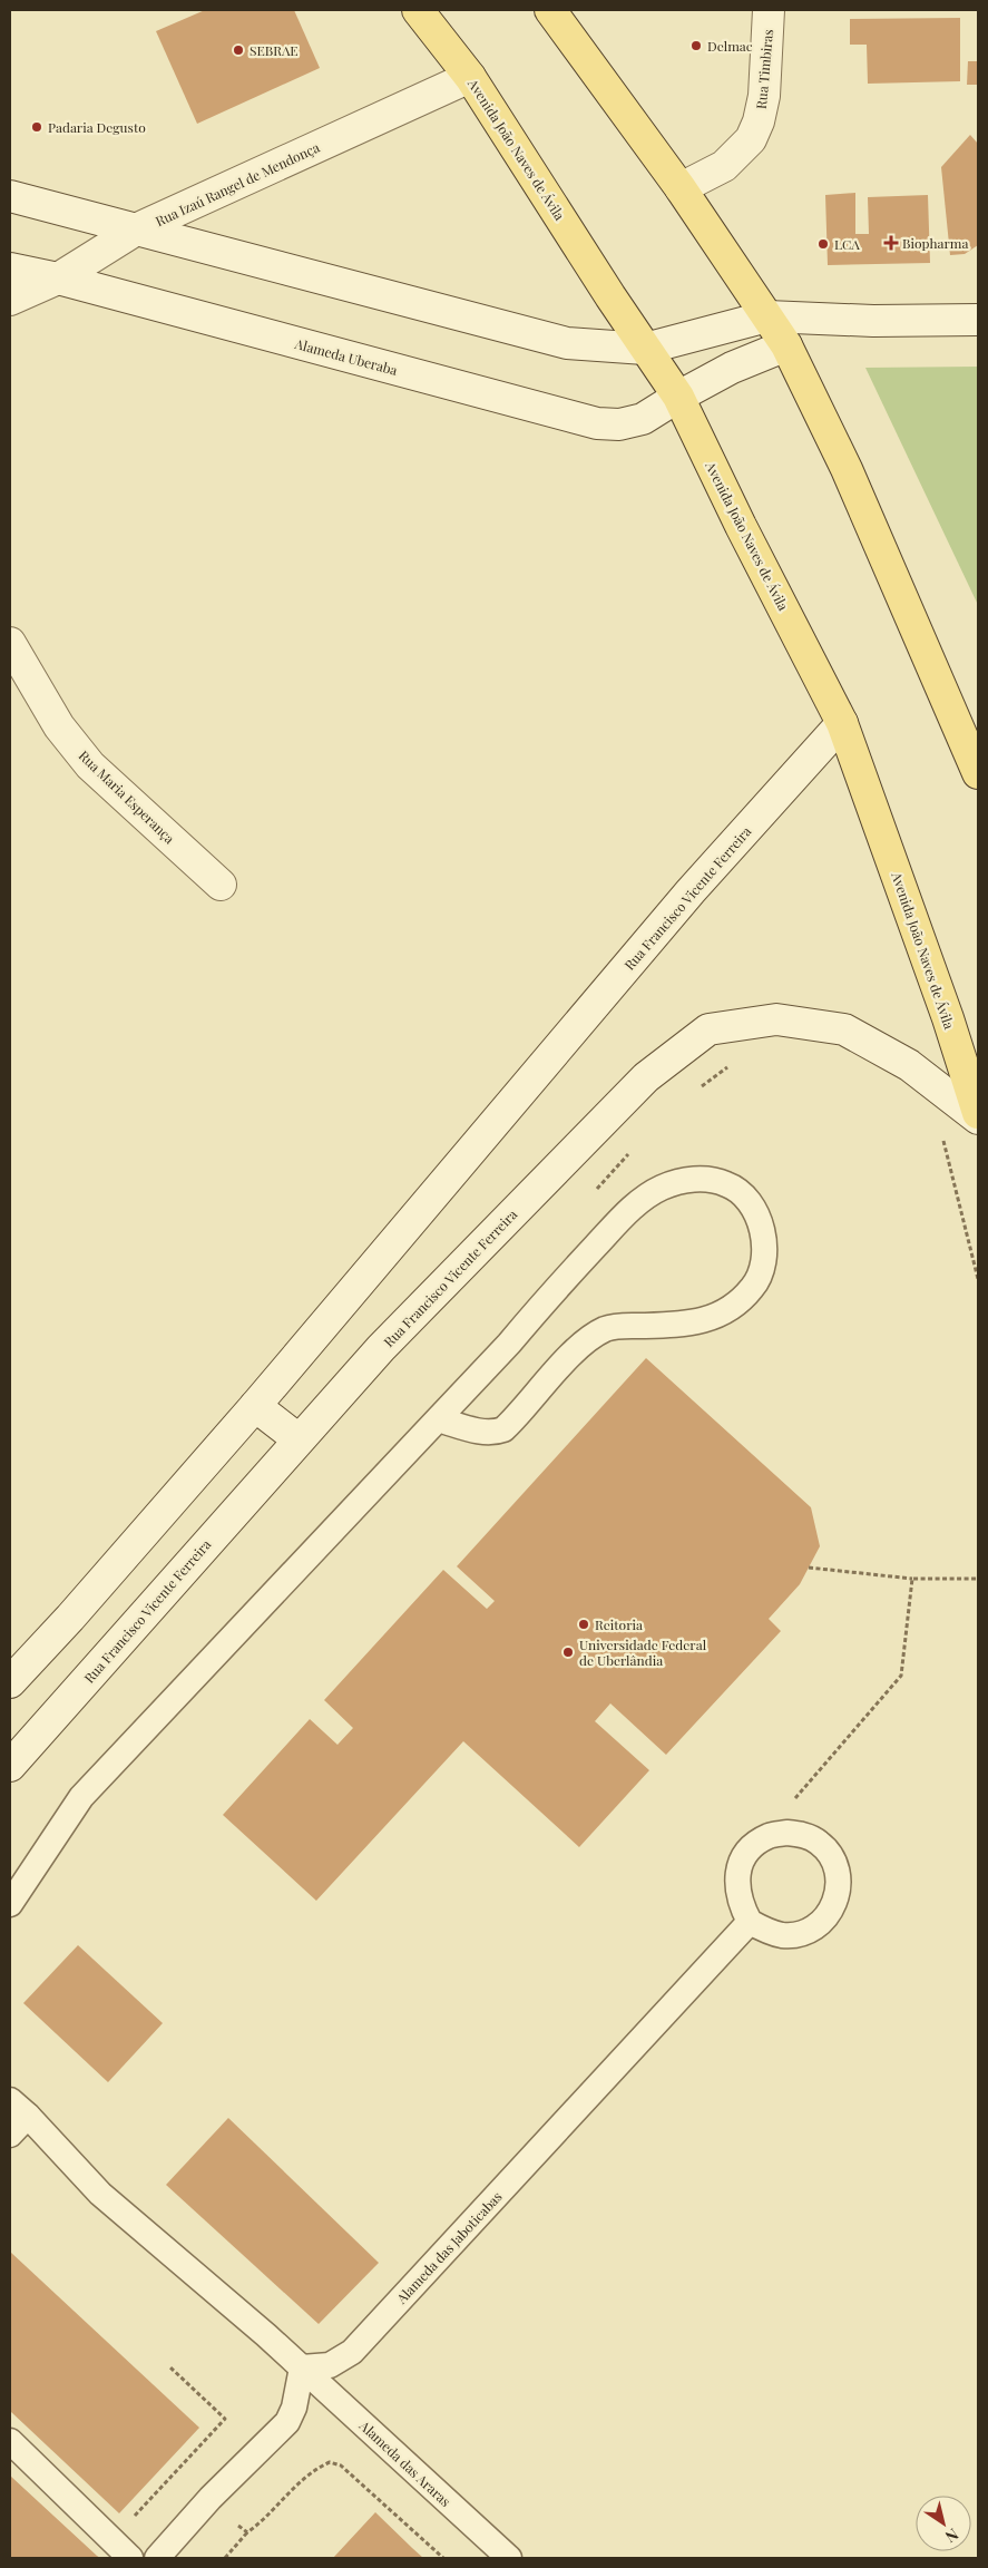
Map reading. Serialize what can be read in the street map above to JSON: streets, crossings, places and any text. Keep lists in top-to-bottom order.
{
  "streets": {
    "main road": [
      "Rua Timbiras",
      "Avenida João Naves de Ávila",
      "Rua Izaú Rangel de Mendonça",
      "Alameda Uberaba",
      "Rua Maria Esperança",
      "Rua Francisco Vicente Ferreira"
    ],
    "lane": ["Alameda das Jaboticabas", "Alameda das Araras"]
  },
  "crossings": [
    ["Avenida João Naves de Ávila", "Rua Izaú Rangel de Mendonça"],
    ["Avenida João Naves de Ávila", "Alameda Uberaba"],
    ["Avenida João Naves de Ávila", "Rua Francisco Vicente Ferreira"],
    ["Rua Izaú Rangel de Mendonça", "Alameda Uberaba"],
    ["Alameda das Jaboticabas", "Alameda das Araras"]
  ],
  "places": {
    "other": [
      "Delmac",
      "SEBRAE",
      "Padaria Degusto",
      "LCA",
      "Reitoria",
      "Universidade Federal de Uberlândia"
    ],
    "health": ["Biopharma"]
  },
  "north": "bottom right"
}
